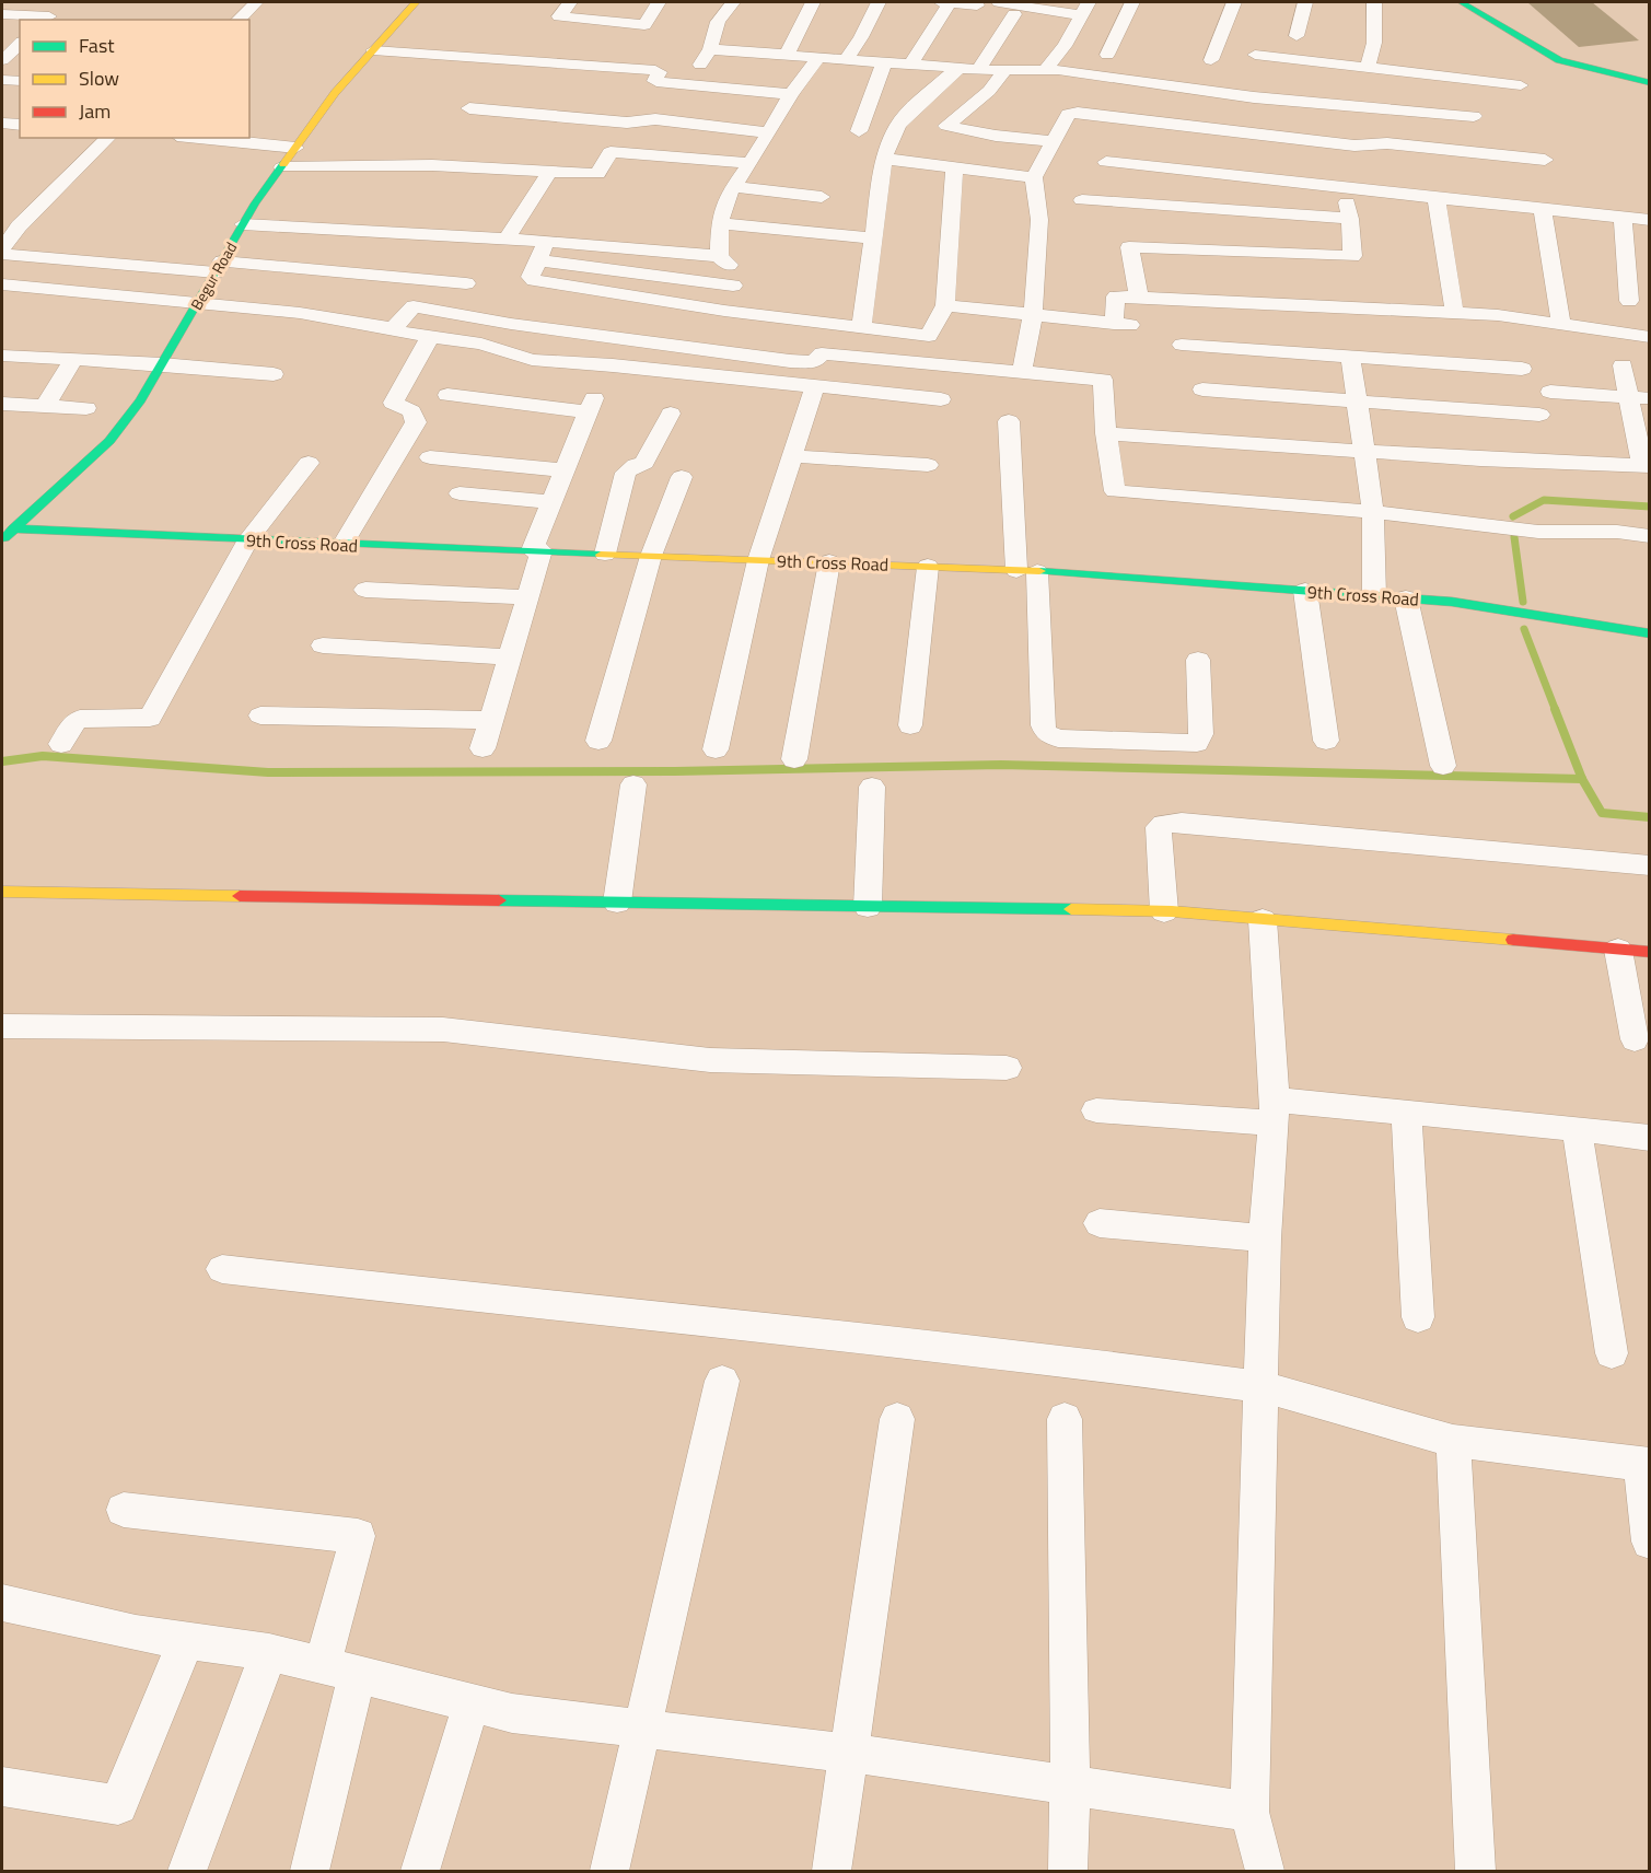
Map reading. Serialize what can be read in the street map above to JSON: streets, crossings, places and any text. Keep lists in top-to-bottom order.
{
  "streets": {
    "street": ["Begur Road", "9th Cross Road"]
  },
  "crossings": [
    ["Begur Road", "9th Cross Road"]
  ],
  "legend": ["Fast", "Slow", "Jam"]
}
